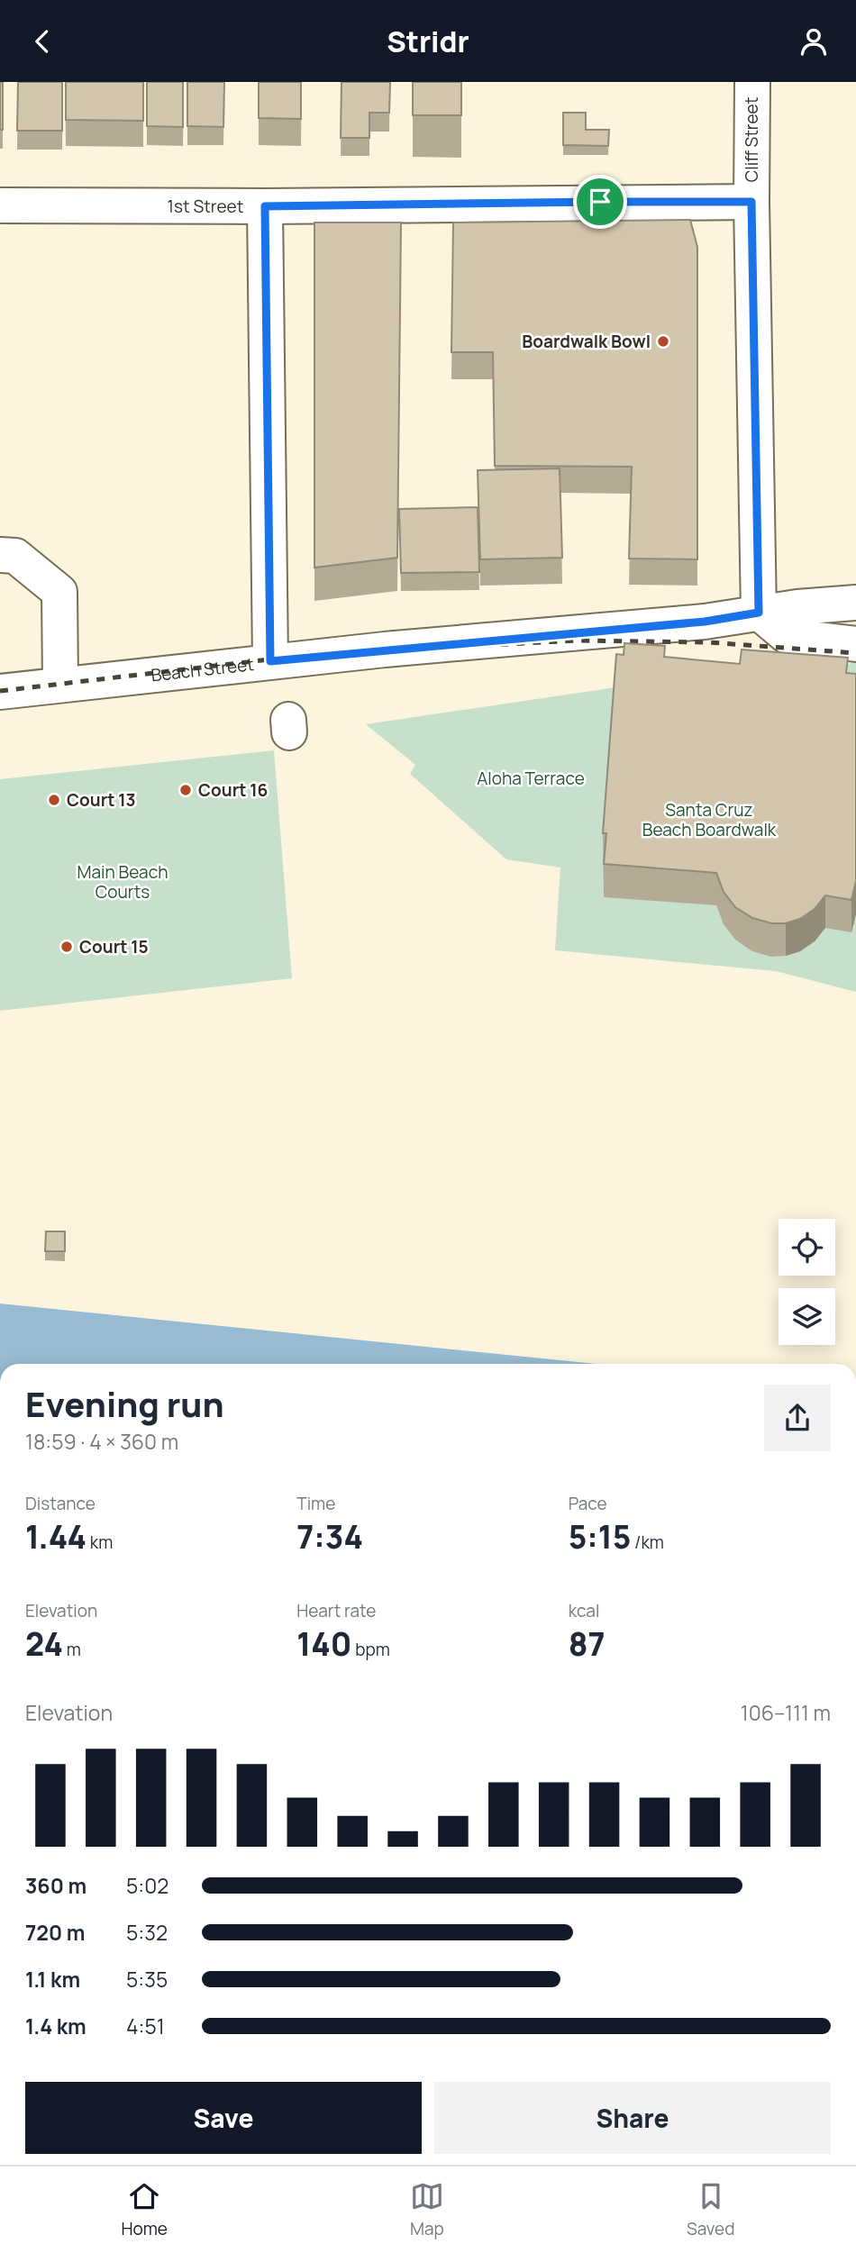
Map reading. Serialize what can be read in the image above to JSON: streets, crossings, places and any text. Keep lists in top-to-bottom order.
{
  "streets": {
    "street": ["Cliff Street", "1st Street", "Beach Street"]
  },
  "crossings": [
    ["Cliff Street", "1st Street"],
    ["Cliff Street", "Beach Street"]
  ],
  "parks": ["Aloha Terrace", "Santa Cruz Beach Boardwalk", "Main Beach Courts"],
  "places": [
    "Boardwalk Bowl",
    "Court 16",
    "Court 13",
    "Court 15"
  ],
  "page": {
    "header": "Stridr",
    "heading": ["Evening run", "18:59 · 4 × 360 m"],
    "stats": [
      ["Distance", "1.44 km"],
      ["Time", "7:34"],
      ["Pace", "5:15 /km"],
      ["Elevation", "24 m"],
      ["Heart rate", "140 bpm"],
      ["kcal", "87"]
    ],
    "chart": ["Elevation", "106–111 m"],
    "list": [
      {
        "name": "360 m",
        "note": "5:02"
      },
      {
        "name": "720 m",
        "note": "5:32"
      },
      {
        "name": "1.1 km",
        "note": "5:35"
      },
      {
        "name": "1.4 km",
        "note": "4:51"
      }
    ],
    "buttons": ["Save", "Share"],
    "tabs": ["Home", "Map", "Saved"]
  }
}
